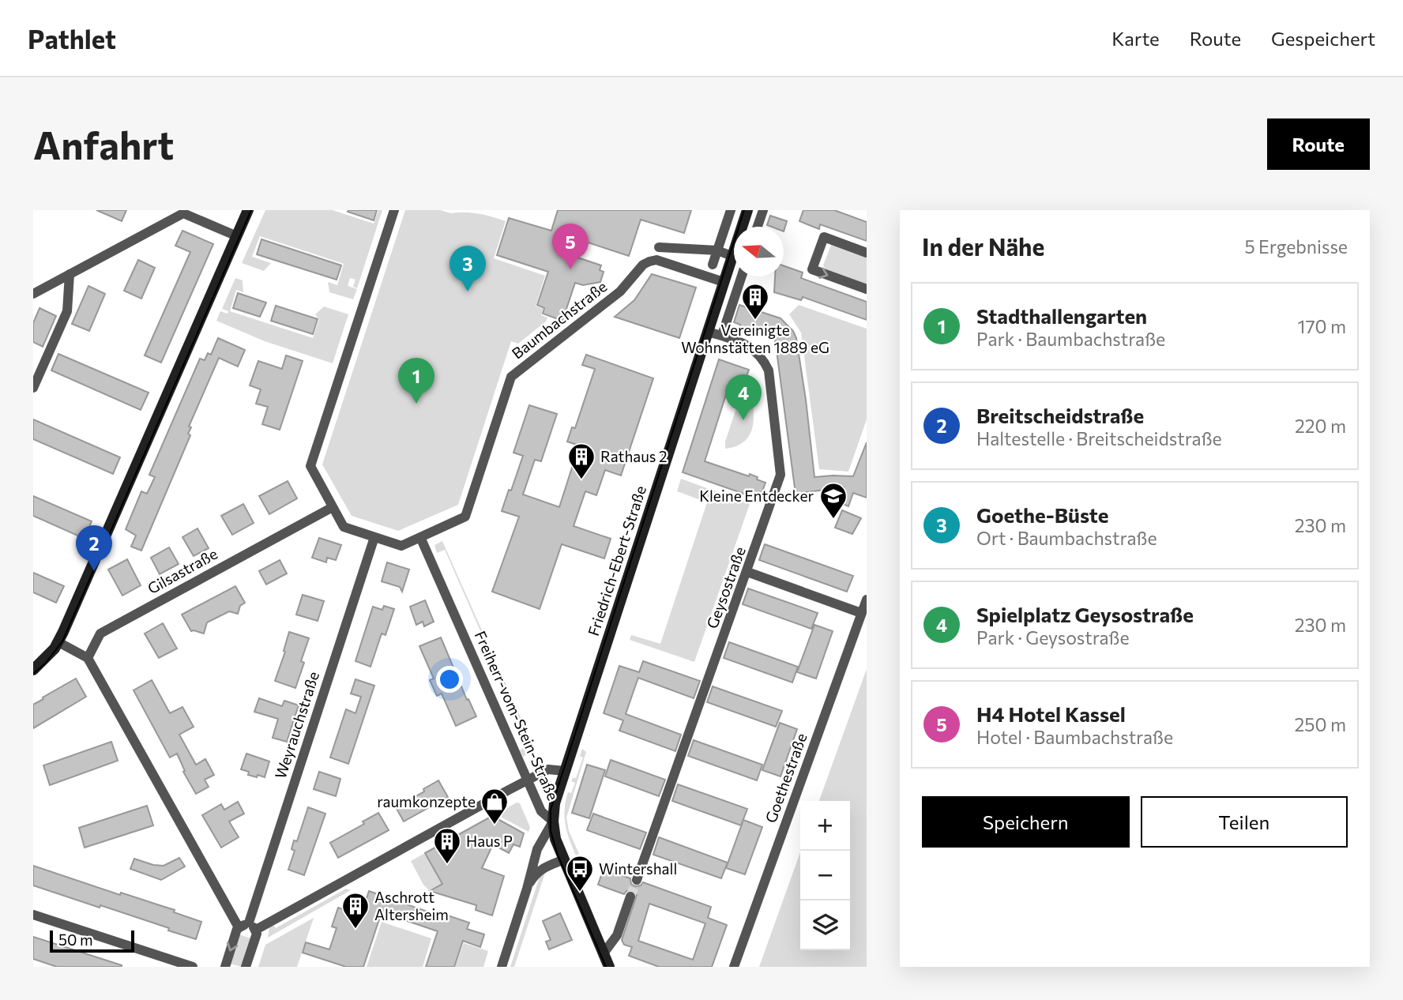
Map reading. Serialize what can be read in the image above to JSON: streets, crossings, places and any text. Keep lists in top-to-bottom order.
{
  "streets": {
    "street": [
      "Baumbachstraße",
      "Friedrich-Ebert-Straße",
      "Gilsastraße",
      "Geysostraße",
      "Freiherr-vom-Stein-Straße",
      "Weyrauchstraße",
      "Goethestraße"
    ]
  },
  "crossings": [
    ["Baumbachstraße", "Friedrich-Ebert-Straße"],
    ["Baumbachstraße", "Gilsastraße"],
    ["Baumbachstraße", "Freiherr-vom-Stein-Straße"],
    ["Baumbachstraße", "Weyrauchstraße"],
    ["Friedrich-Ebert-Straße", "Geysostraße"],
    ["Friedrich-Ebert-Straße", "Freiherr-vom-Stein-Straße"]
  ],
  "places": {
    "building": [
      "Vereinigte Wohnstätten 1889 eG",
      "Rathaus 2",
      "Haus P",
      "Aschrott Altersheim"
    ],
    "school or university": ["Kleine Entdecker"],
    "shop": ["raumkonzepte"],
    "bus stop": ["Wintershall"]
  },
  "scale_bar": "50 m",
  "north": "left",
  "page": {
    "header": "Pathlet",
    "nav": ["Karte", "Route", "Gespeichert"],
    "buttons": [
      "Route",
      ["Speichern", "Teilen"]
    ],
    "title": "Anfahrt",
    "heading": ["In der Nähe", "5 Ergebnisse"],
    "pins": [
      "5",
      "3",
      "1",
      "4",
      "2"
    ],
    "list": [
      {
        "mark": "1",
        "name": "Stadthallengarten",
        "note": "Park · Baumbachstraße",
        "value": "170 m"
      },
      {
        "mark": "2",
        "name": "Breitscheidstraße",
        "note": "Haltestelle · Breitscheidstraße",
        "value": "220 m"
      },
      {
        "mark": "3",
        "name": "Goethe-Büste",
        "note": "Ort · Baumbachstraße",
        "value": "230 m"
      },
      {
        "mark": "4",
        "name": "Spielplatz Geysostraße",
        "note": "Park · Geysostraße",
        "value": "230 m"
      },
      {
        "mark": "5",
        "name": "H4 Hotel Kassel",
        "note": "Hotel · Baumbachstraße",
        "value": "250 m"
      }
    ],
    "map_buttons": ["+", "−"],
    "scale": "50 m"
  }
}
